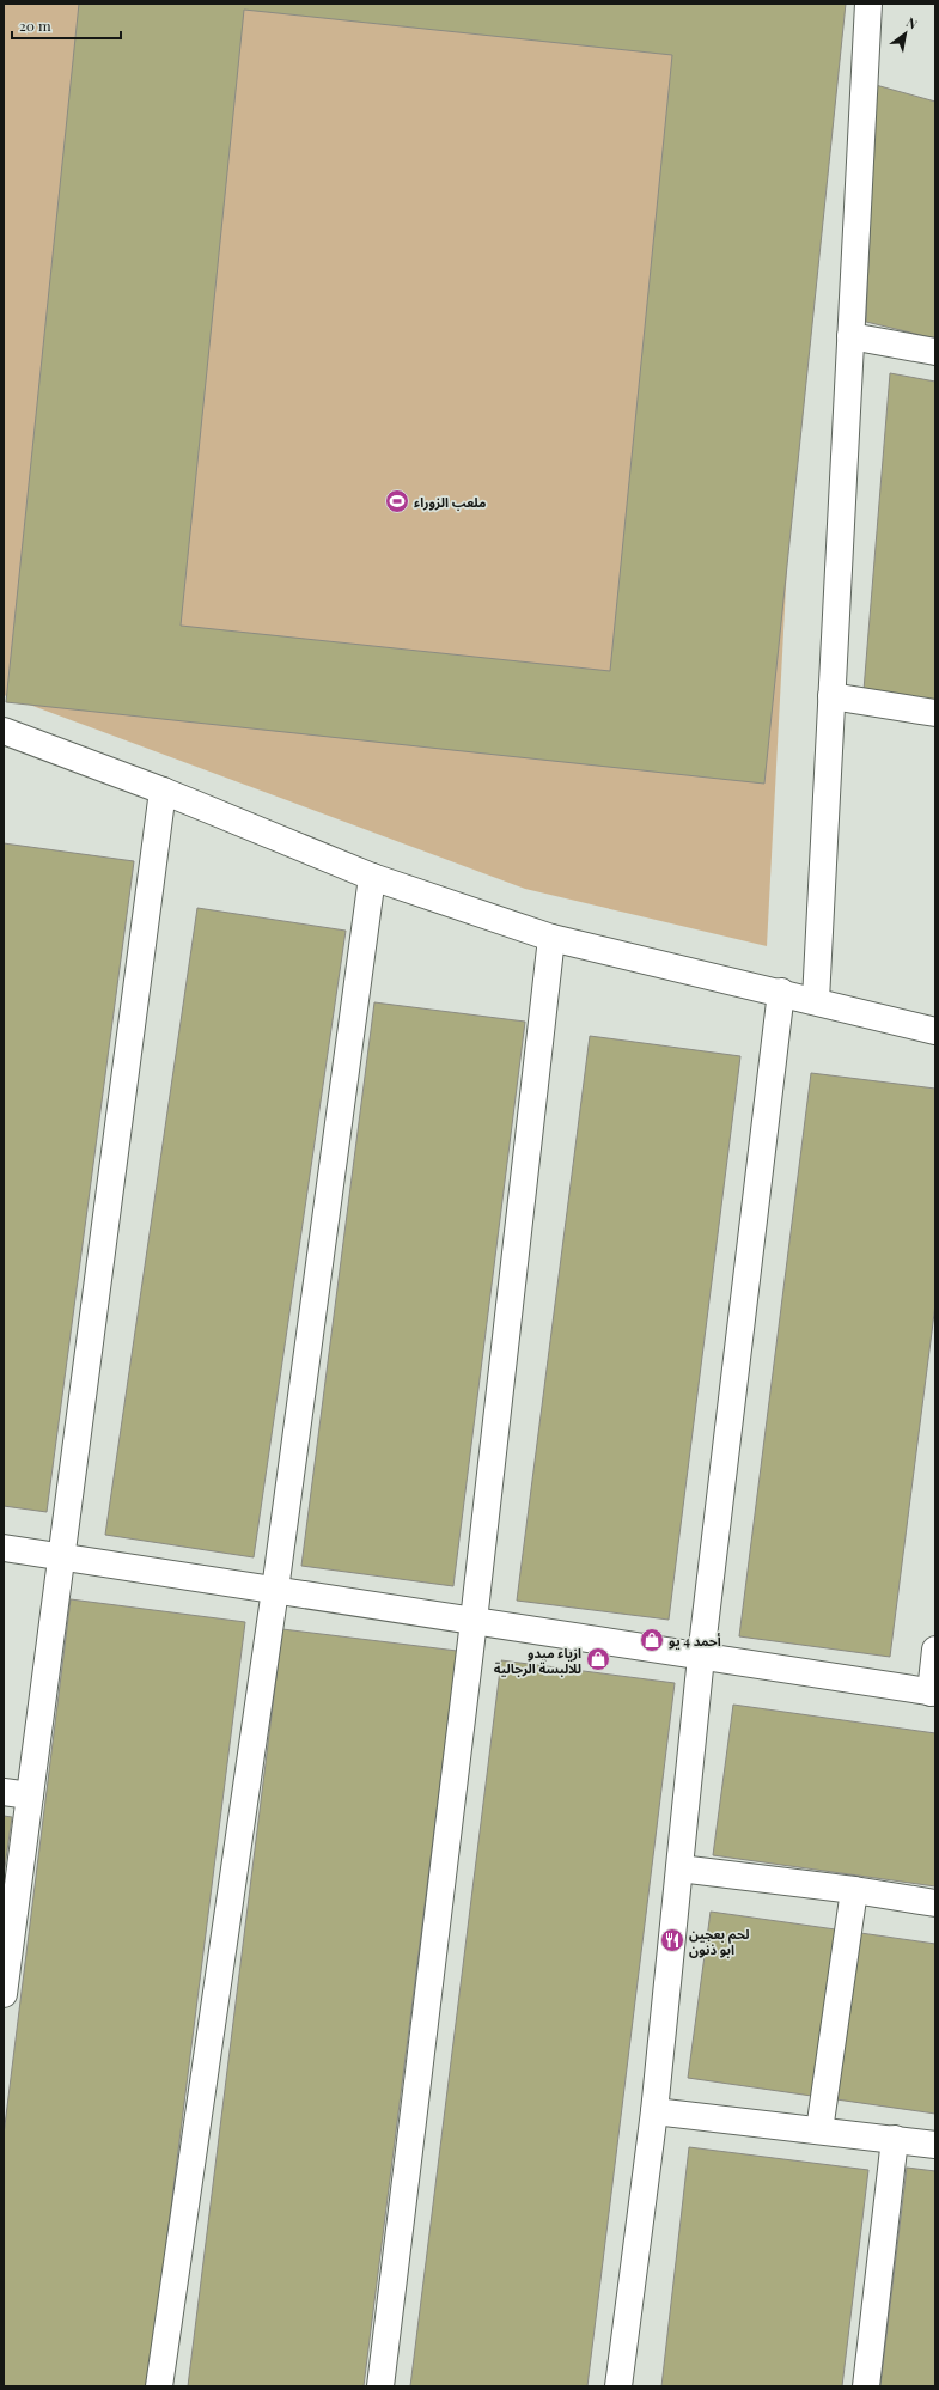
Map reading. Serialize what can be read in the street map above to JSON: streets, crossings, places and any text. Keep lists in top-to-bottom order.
{
  "places": {
    "sports": ["ملعب الزوراء"],
    "shop": ["أحمد 4 يو", "ازياء ميدو للالبسة الرجالية"],
    "restaurant": ["لحم بعجين ابو ذنون"]
  },
  "scale_bar": "20 m",
  "north": "top right"
}
